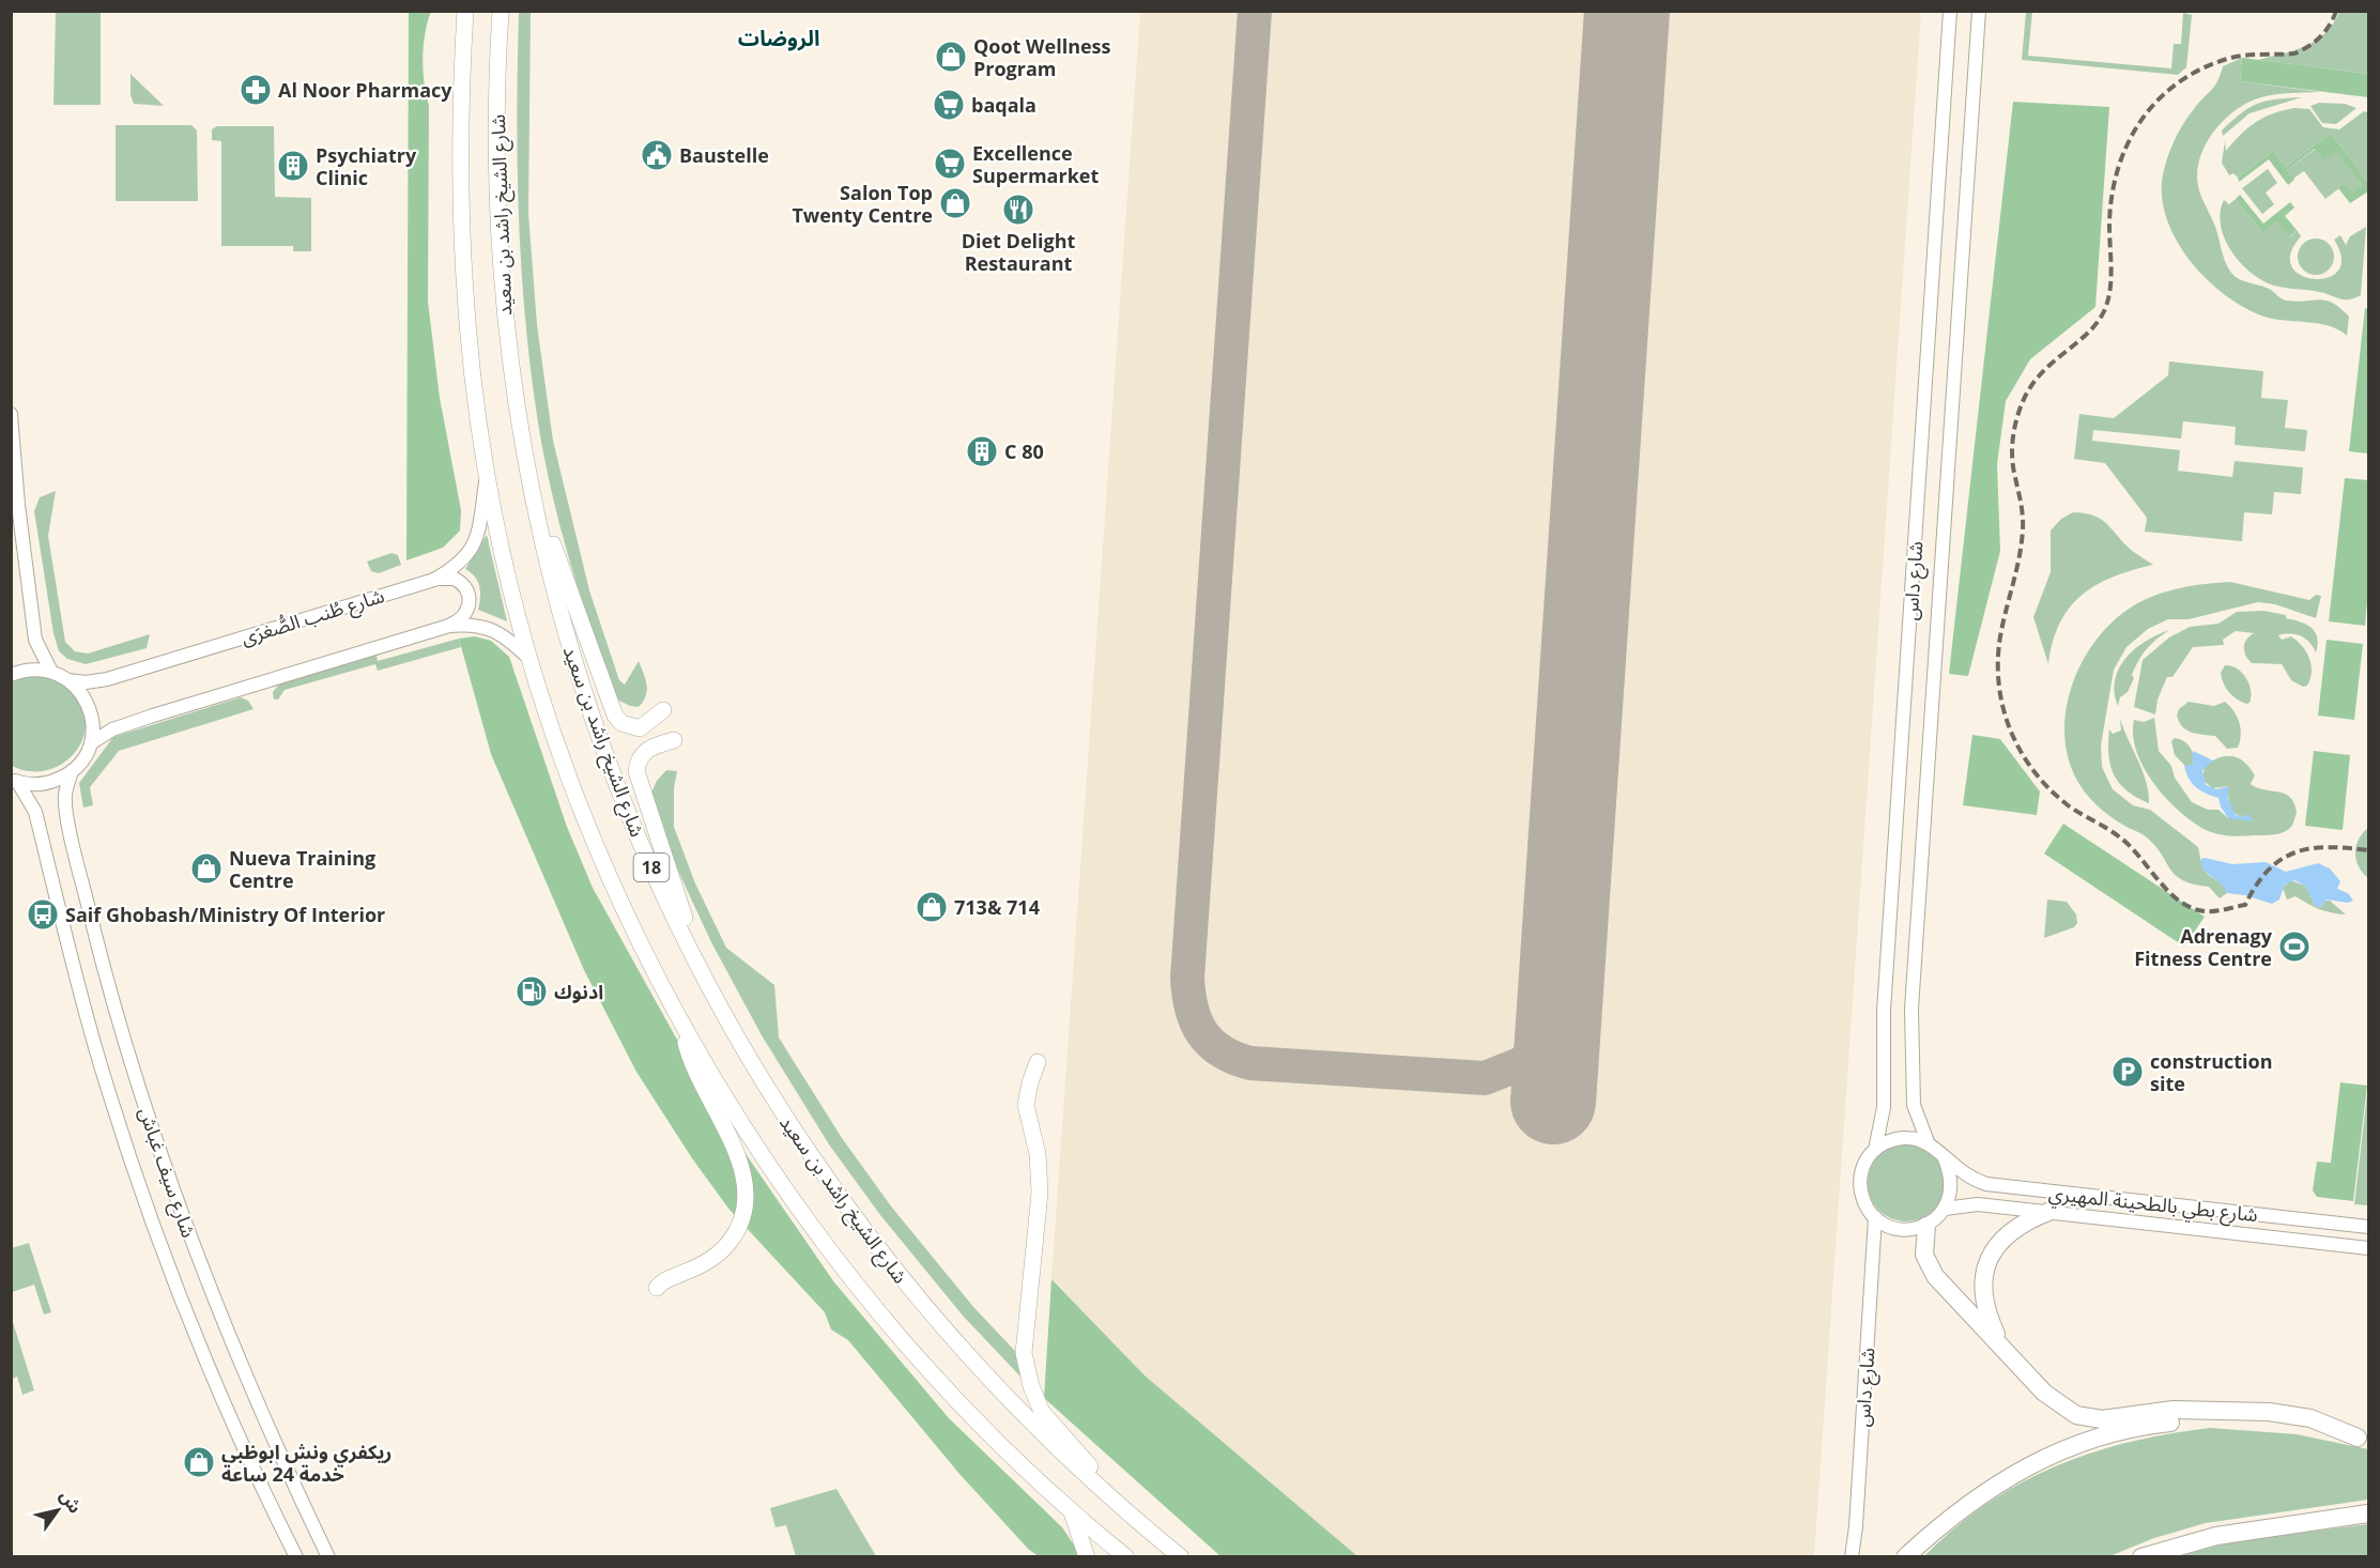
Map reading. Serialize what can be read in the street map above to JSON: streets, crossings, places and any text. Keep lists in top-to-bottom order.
{
  "streets": {
    "main road": ["شارع الشيخ راشد بن سعيد", "18"],
    "street": [
      "شارع داس",
      "شارع طُنب الصُّغرَى",
      "شارع سيف غباش",
      "شارع بطي بالطحينة المهيري"
    ]
  },
  "crossings": [
    ["شارع الشيخ راشد بن سعيد", "شارع طُنب الصُّغرَى"],
    ["شارع داس", "شارع بطي بالطحينة المهيري"]
  ],
  "districts": ["الروضات"],
  "places": {
    "shop": [
      "Qoot Wellness Program",
      "Salon Top Twenty Centre",
      "Nueva Training Centre",
      "713& 714",
      "ريكفري ونش ابوظبي خدمة 24 ساعة"
    ],
    "pharmacy": ["Al Noor Pharmacy"],
    "supermarket": ["baqala", "Excellence Supermarket"],
    "public building": ["Baustelle"],
    "building": ["Psychiatry Clinic", "C 80"],
    "restaurant": ["Diet Delight Restaurant"],
    "bus stop": ["Saif Ghobash/Ministry Of Interior"],
    "sports": ["Adrenagy Fitness Centre"],
    "fuel station": ["ادنوك"],
    "parking": ["construction site"]
  },
  "north": "top right"
}
